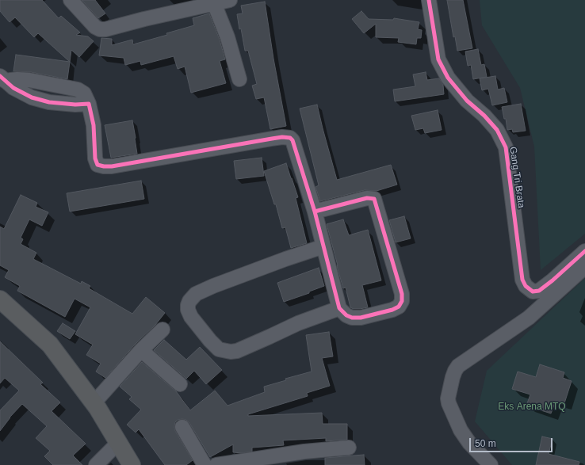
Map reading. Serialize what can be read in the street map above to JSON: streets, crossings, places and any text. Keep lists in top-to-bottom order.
{
  "streets": {
    "street": ["Gang Tri Brata"]
  },
  "parks": ["Eks Arena MTQ"],
  "scale_bar": "50 m"
}
